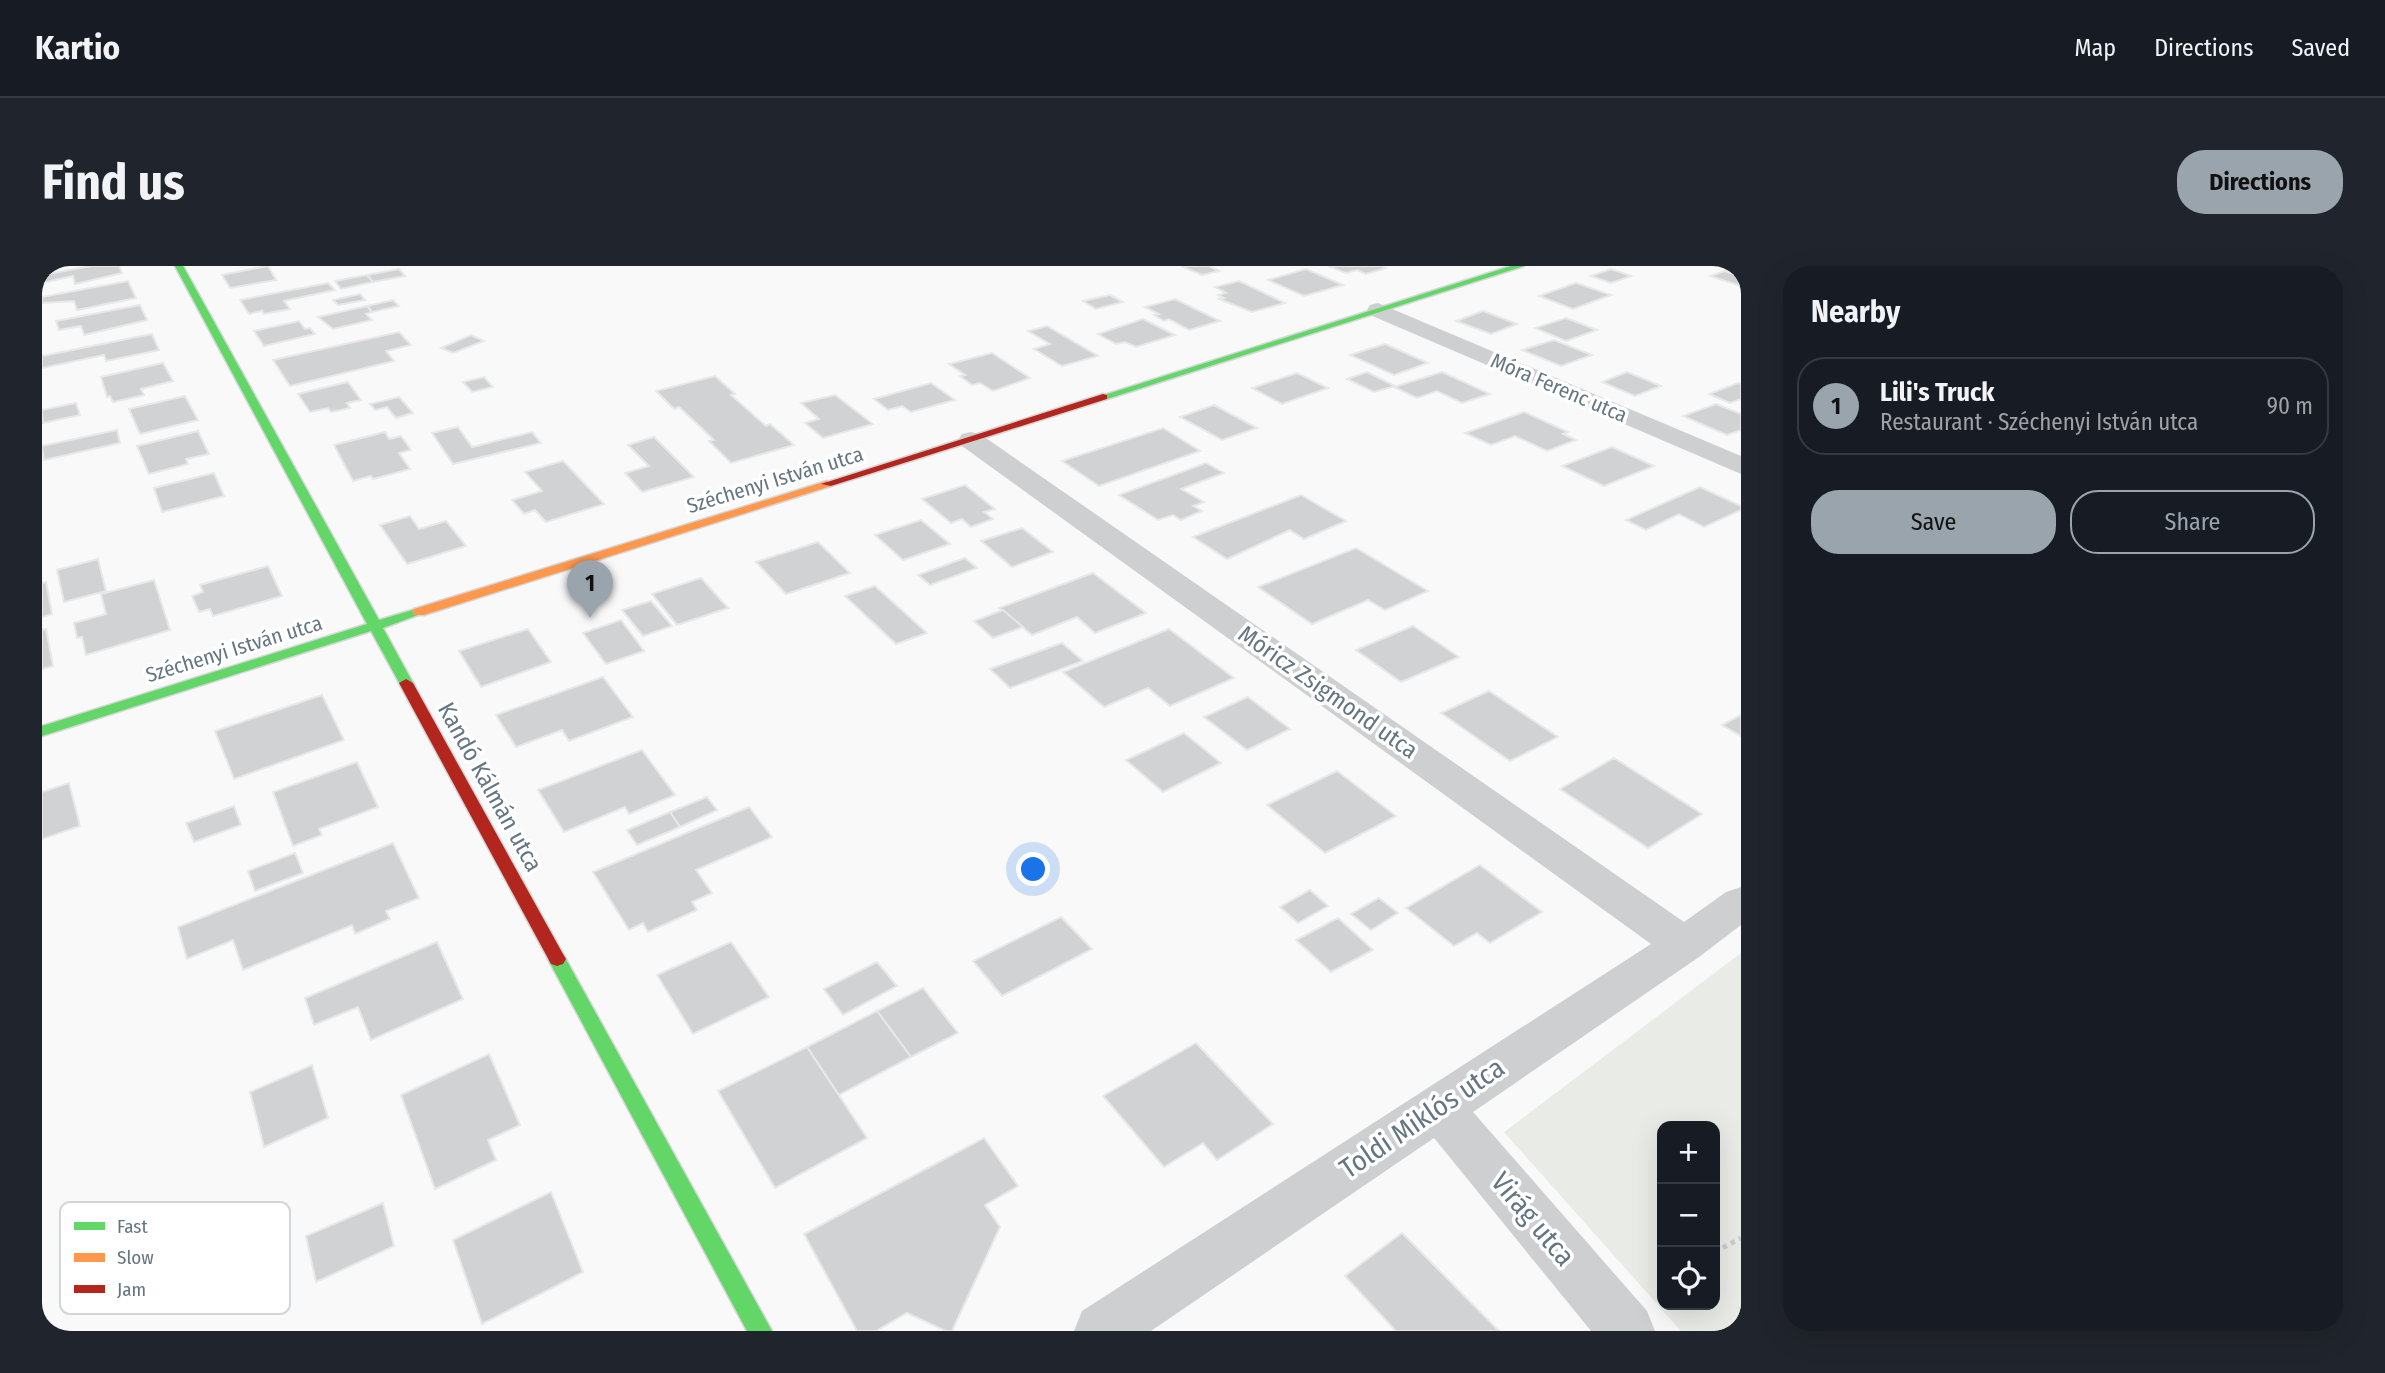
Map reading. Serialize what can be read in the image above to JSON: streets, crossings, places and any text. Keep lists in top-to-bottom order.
{
  "streets": {
    "street": [
      "Móra Ferenc utca",
      "Széchenyi István utca",
      "Móricz Zsigmond utca",
      "Kandó Kálmán utca",
      "Toldi Miklós utca",
      "Virág utca"
    ]
  },
  "crossings": [
    ["Móra Ferenc utca", "Széchenyi István utca"],
    ["Széchenyi István utca", "Móricz Zsigmond utca"],
    ["Széchenyi István utca", "Kandó Kálmán utca"],
    ["Móricz Zsigmond utca", "Toldi Miklós utca"],
    ["Toldi Miklós utca", "Virág utca"]
  ],
  "legend": ["Fast", "Slow", "Jam"],
  "page": {
    "header": "Kartio",
    "nav": ["Map", "Directions", "Saved"],
    "buttons": [
      "Directions",
      ["Save", "Share"]
    ],
    "title": "Find us",
    "heading": "Nearby",
    "list": [
      {
        "mark": "1",
        "name": "Lili's Truck",
        "note": "Restaurant · Széchenyi István utca",
        "value": "90 m"
      }
    ],
    "pins": "1",
    "map_buttons": ["+", "−"]
  }
}
